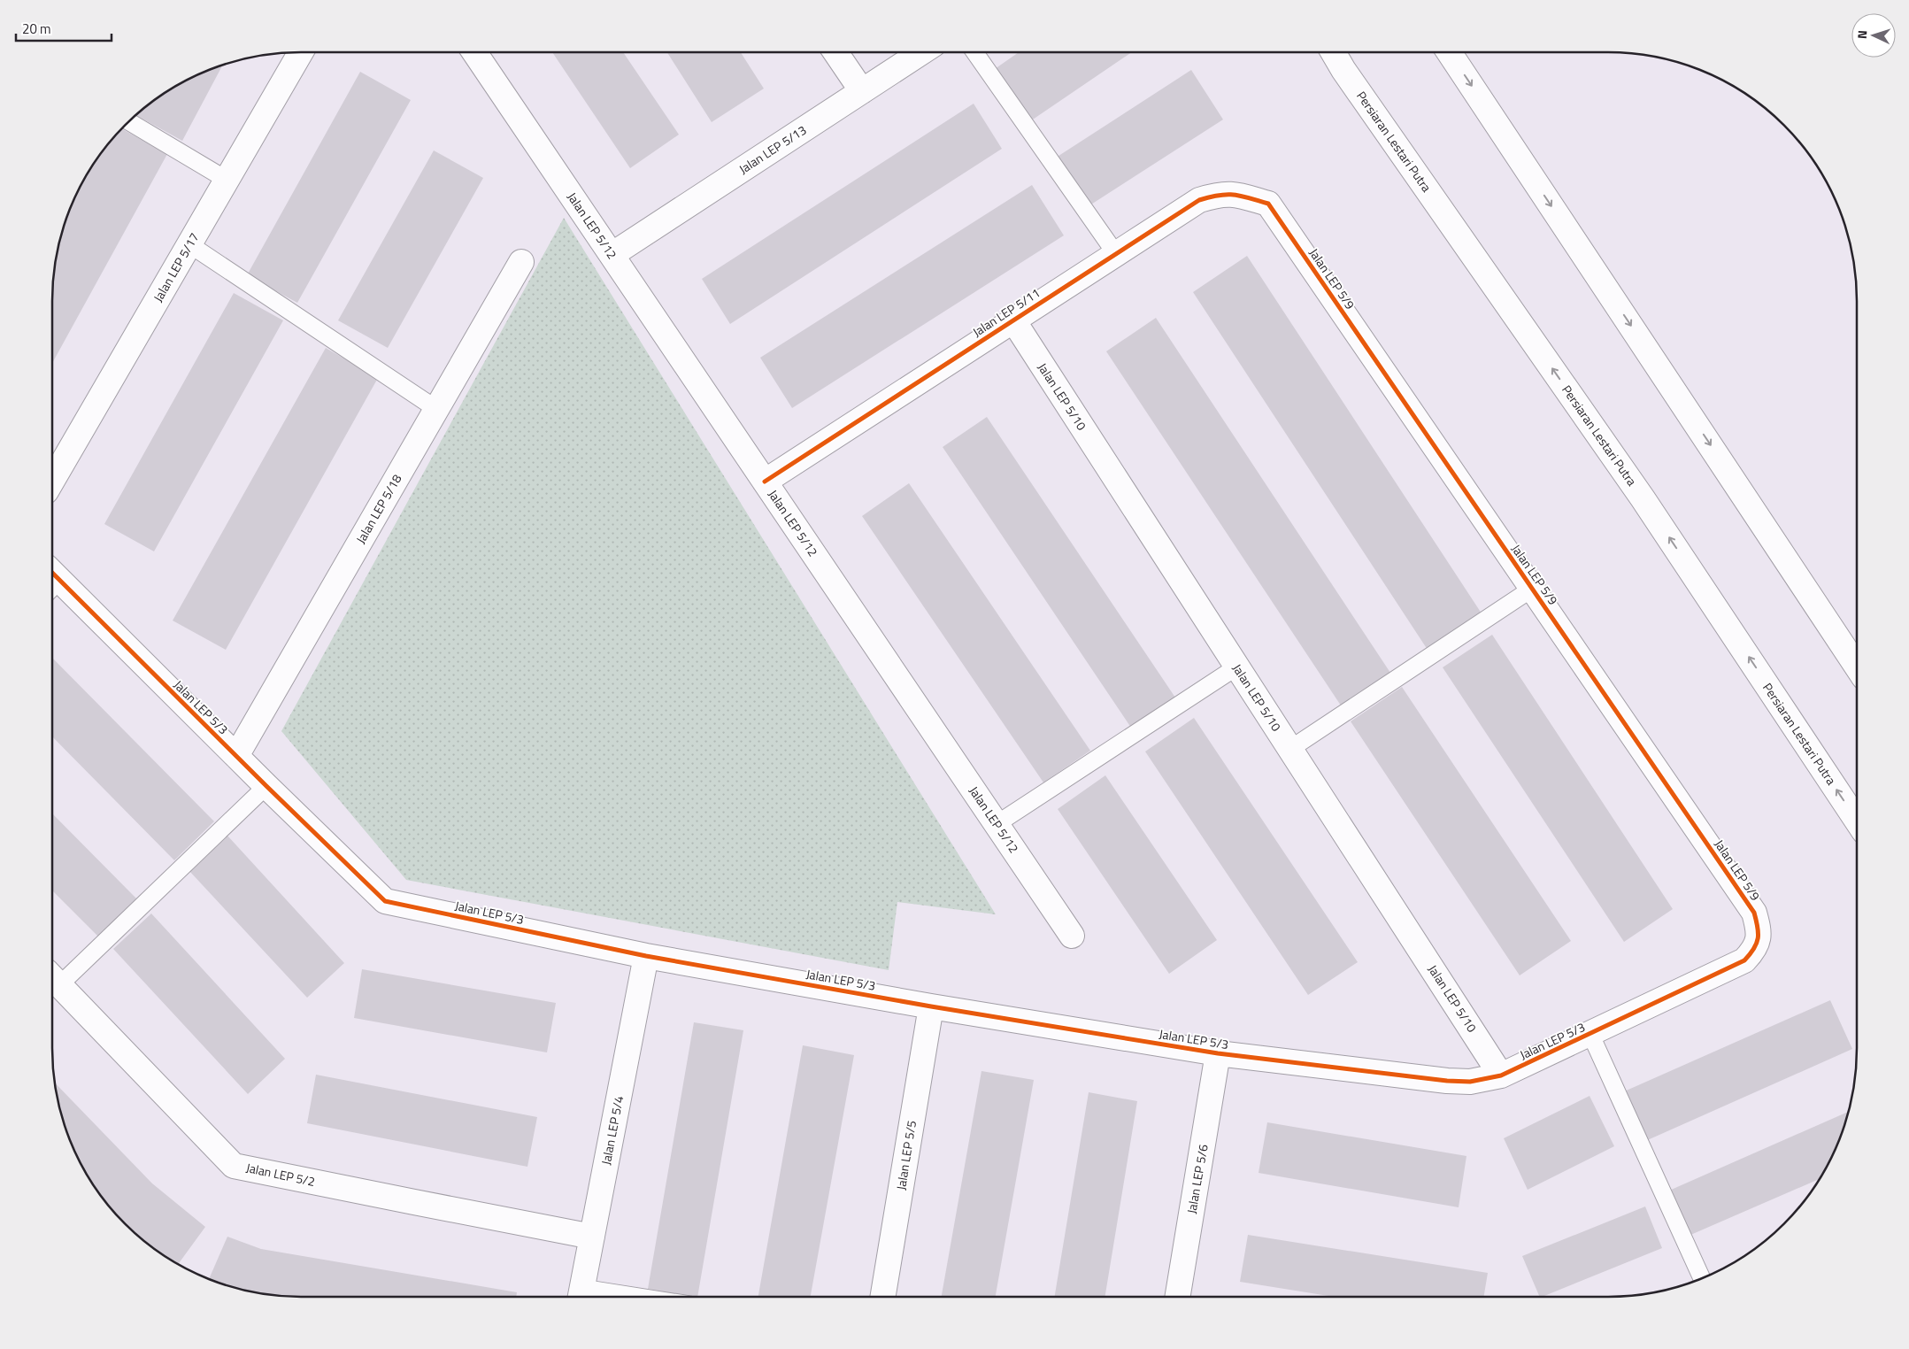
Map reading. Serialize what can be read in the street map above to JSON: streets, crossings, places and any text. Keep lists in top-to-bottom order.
{
  "streets": {
    "street": [
      "Persiaran Lestari Putra",
      "Jalan LEP 5/13",
      "Jalan LEP 5/12",
      "Jalan LEP 5/17",
      "Jalan LEP 5/9",
      "Jalan LEP 5/11",
      "Jalan LEP 5/10",
      "Jalan LEP 5/18",
      "Jalan LEP 5/3",
      "Jalan LEP 5/4",
      "Jalan LEP 5/5",
      "Jalan LEP 5/2",
      "Jalan LEP 5/6"
    ]
  },
  "crossings": [
    ["Jalan LEP 5/13", "Jalan LEP 5/12"],
    ["Jalan LEP 5/12", "Jalan LEP 5/11"],
    ["Jalan LEP 5/9", "Jalan LEP 5/11"],
    ["Jalan LEP 5/9", "Jalan LEP 5/3"],
    ["Jalan LEP 5/11", "Jalan LEP 5/10"],
    ["Jalan LEP 5/10", "Jalan LEP 5/3"],
    ["Jalan LEP 5/18", "Jalan LEP 5/3"],
    ["Jalan LEP 5/3", "Jalan LEP 5/4"],
    ["Jalan LEP 5/3", "Jalan LEP 5/5"],
    ["Jalan LEP 5/3", "Jalan LEP 5/6"],
    ["Jalan LEP 5/4", "Jalan LEP 5/2"]
  ],
  "scale_bar": "20 m",
  "north": "left"
}
